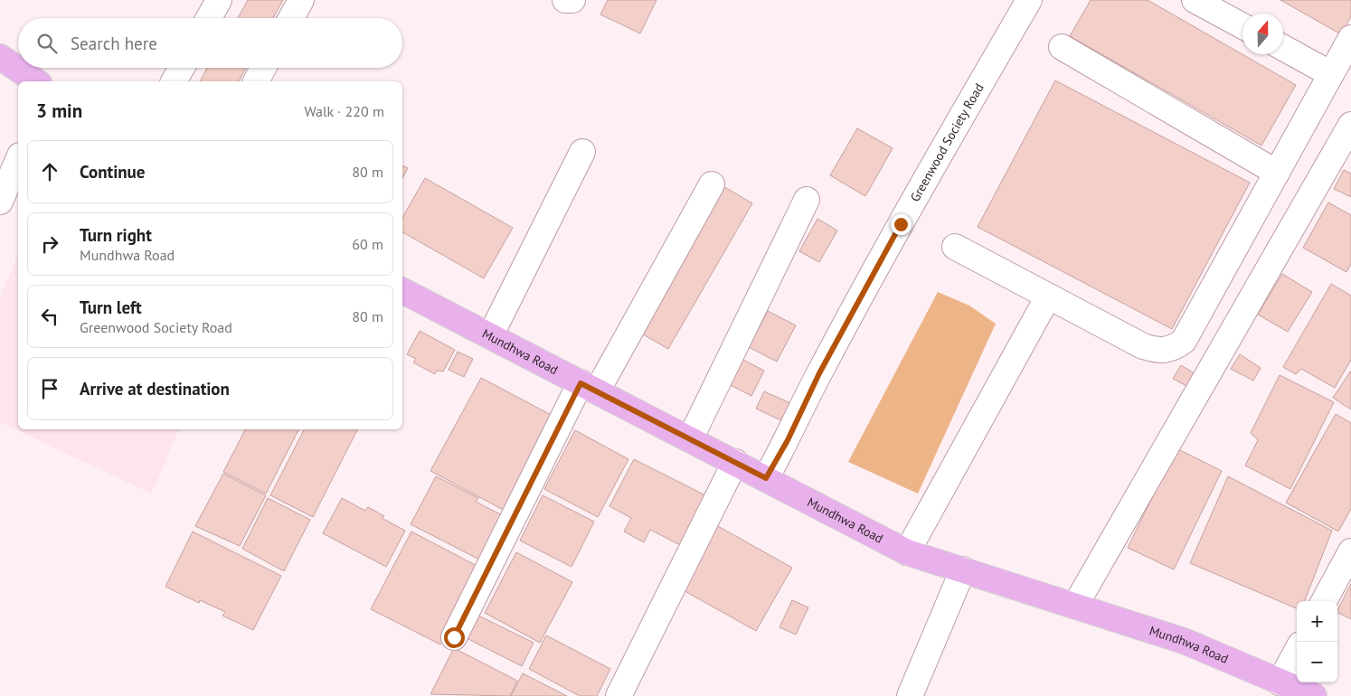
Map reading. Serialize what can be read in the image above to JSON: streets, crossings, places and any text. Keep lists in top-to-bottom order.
{
  "streets": {
    "main road": ["Mundhwa Road"],
    "street": ["Greenwood Society Road"]
  },
  "crossings": [
    ["Greenwood Society Road", "Mundhwa Road"]
  ],
  "north": "top",
  "page": {
    "search": "Search here",
    "heading": ["3 min", "Walk · 220 m"],
    "list": [
      ["Continue", "80 m"],
      ["Turn right", "Mundhwa Road", "60 m"],
      ["Turn left", "Greenwood Society Road", "80 m"],
      "Arrive at destination"
    ],
    "map_buttons": ["+", "−"]
  }
}
